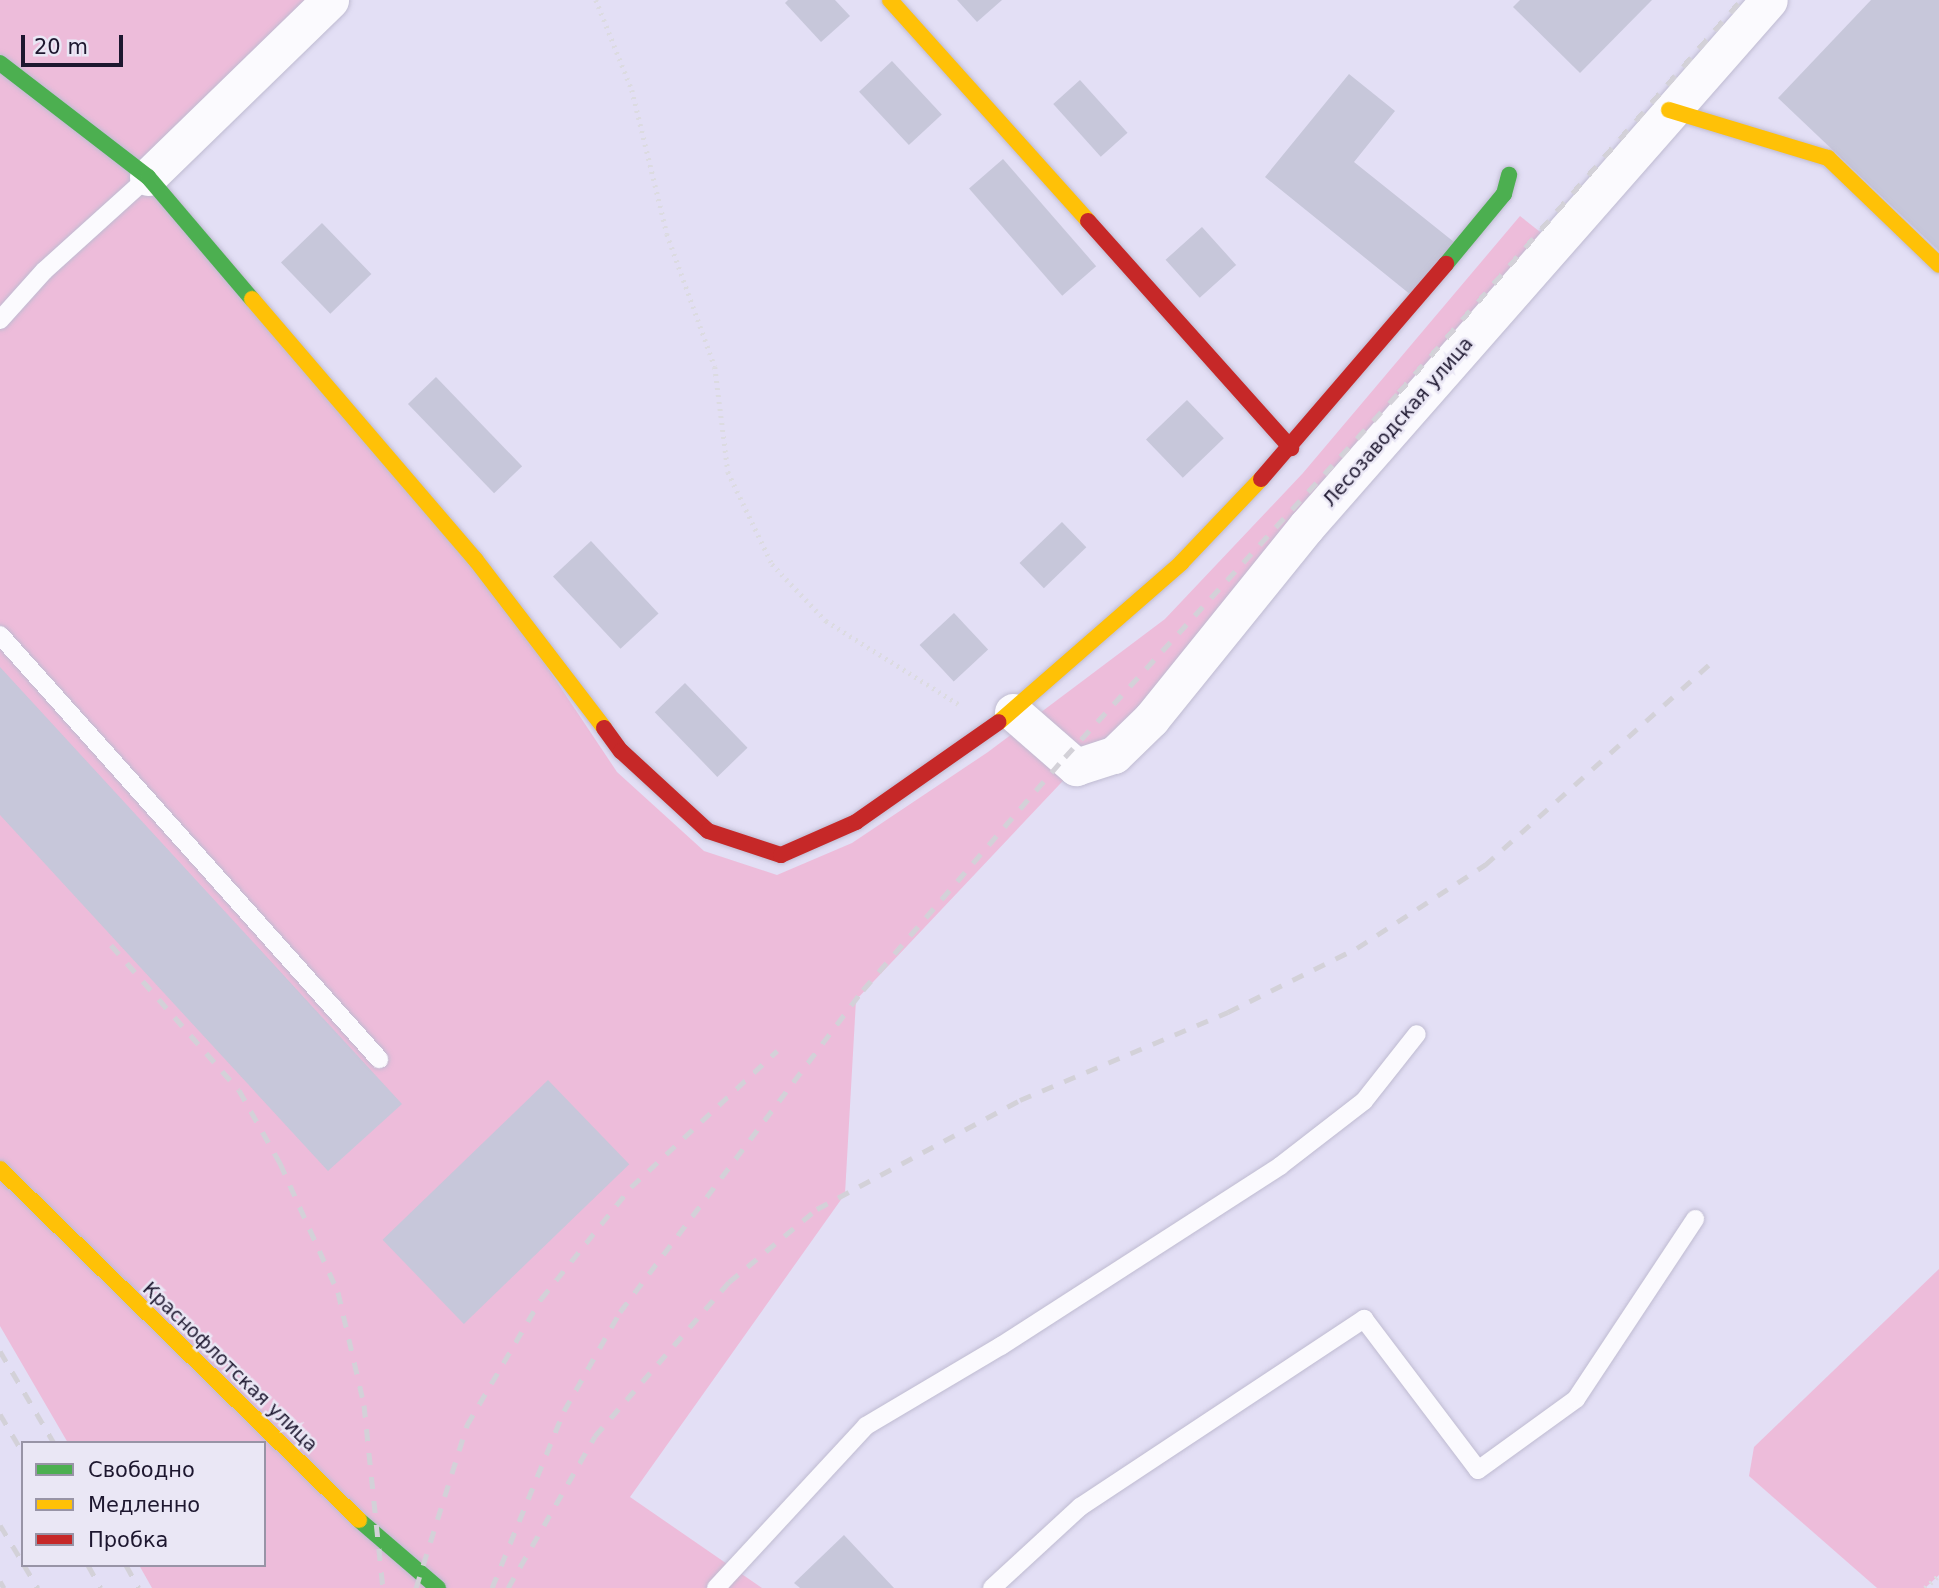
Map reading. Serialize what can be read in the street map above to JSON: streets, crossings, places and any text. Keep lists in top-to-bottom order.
{
  "streets": {
    "street": ["Лесозаводская улица", "Краснофлотская улица"]
  },
  "legend": ["Свободно", "Медленно", "Пробка"],
  "scale_bar": "20 m"
}
